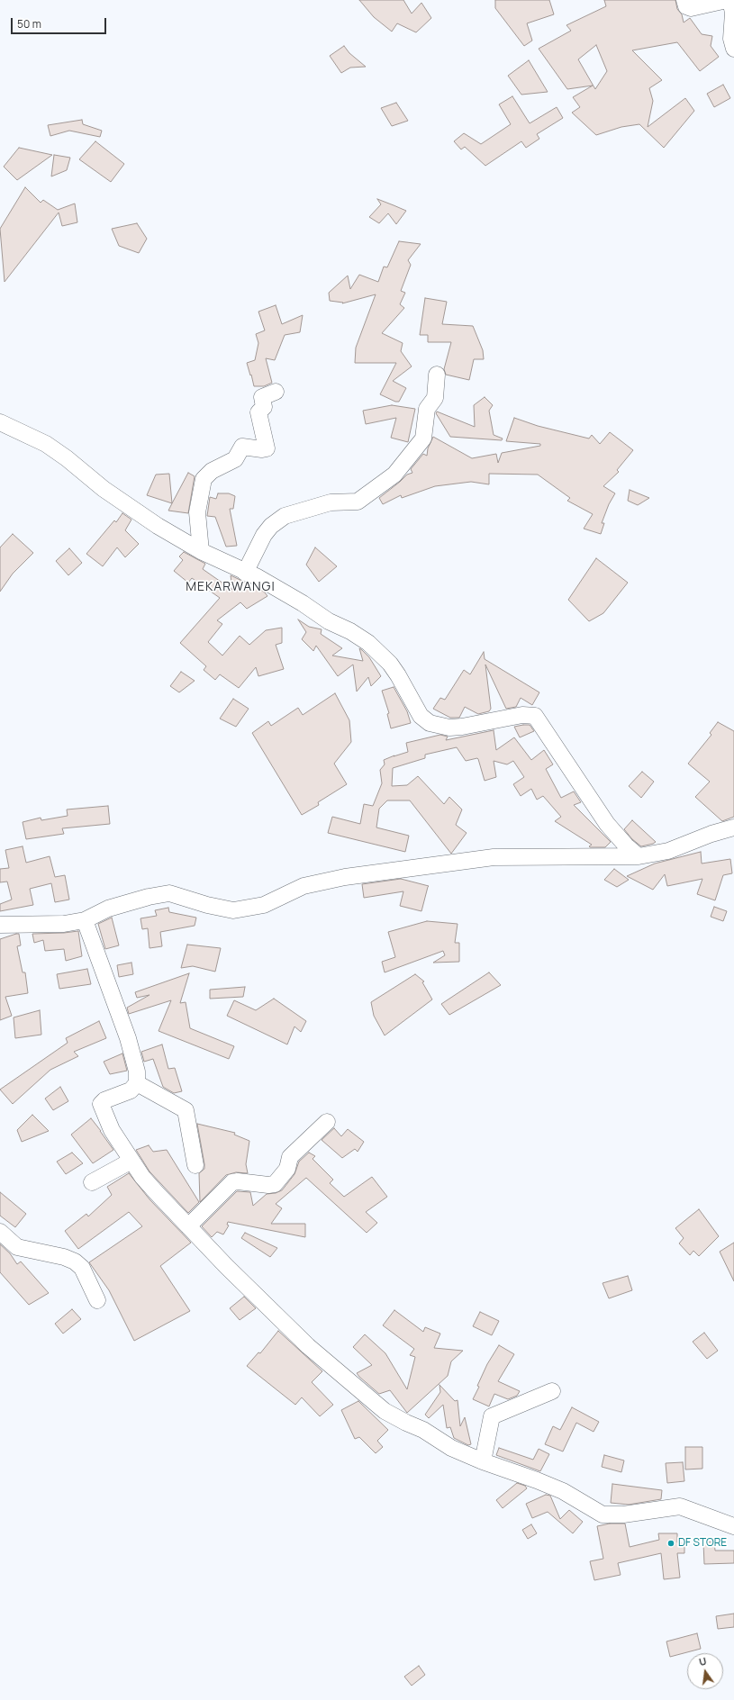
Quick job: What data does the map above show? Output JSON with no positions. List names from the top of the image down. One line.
{"districts":["MEKARWANGI"],"places":["DF STORE"],"scale_bar":"50 m","north":"top"}
